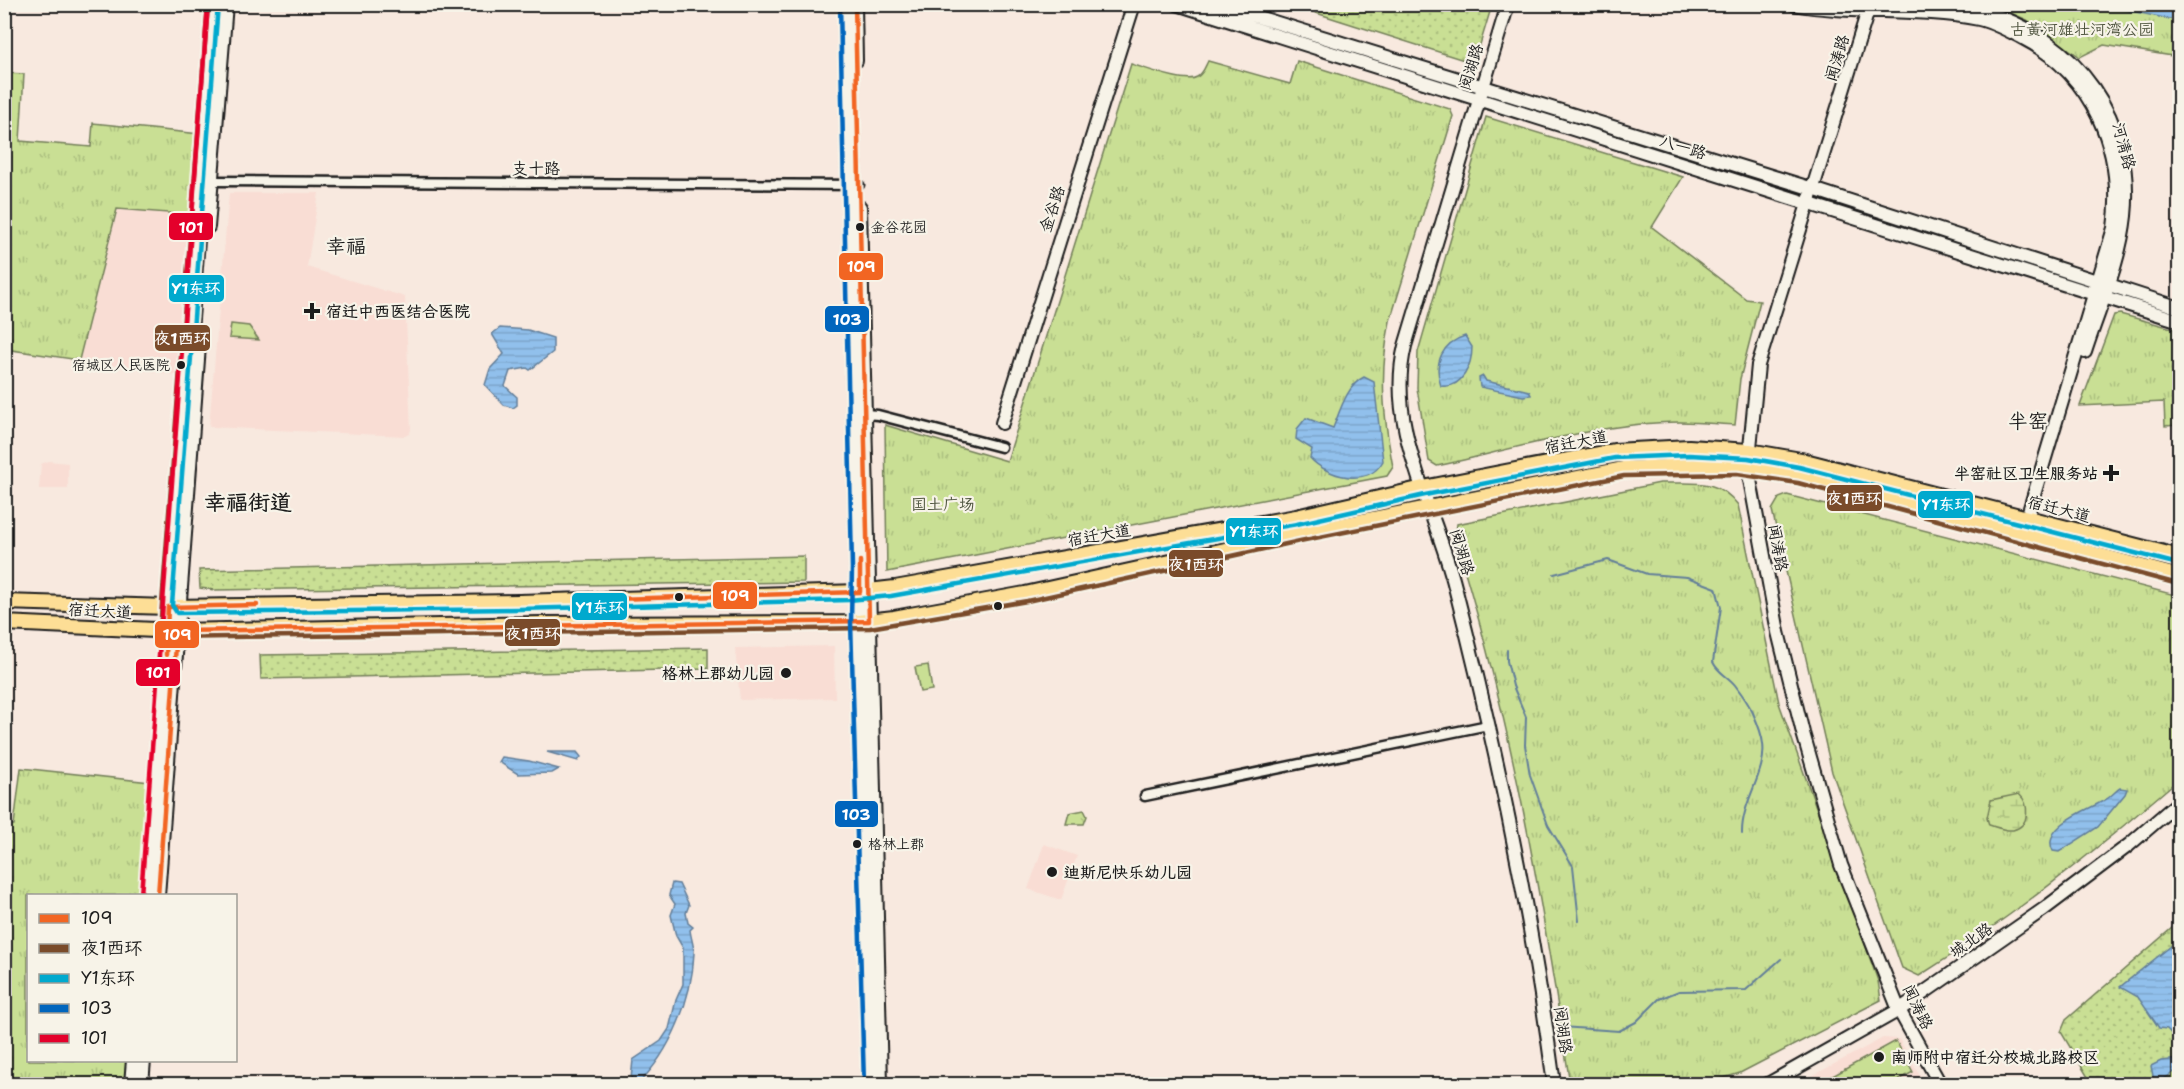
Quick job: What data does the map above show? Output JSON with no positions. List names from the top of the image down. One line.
{"streets":{"main road":["闻涛路","阅湖路","河清路","八一路","金谷路","宿迁大道","城北路"],"street":["支十路"]},"crossings":[["闻涛路","河清路"],["闻涛路","八一路"],["闻涛路","宿迁大道"],["闻涛路","城北路"],["阅湖路","八一路"],["阅湖路","宿迁大道"],["河清路","八一路"],["河清路","宿迁大道"]],"districts":["幸福","半窑","幸福街道"],"parks":["古黄河雄壮河湾公园","国土广场"],"places":{"other":["金谷花园","宿城区人民医院","格林上郡幼儿园","格林上郡","迪斯尼快乐幼儿园","南师附中宿迁分校城北路校区"],"health":["宿迁中西医结合医院","半窑社区卫生服务站"]},"lines":["transit line 109","transit line 夜1西环","transit line Y1东环","transit line 103","transit line 101"],"legend":["109","夜1西环","Y1东环","103","101"]}
